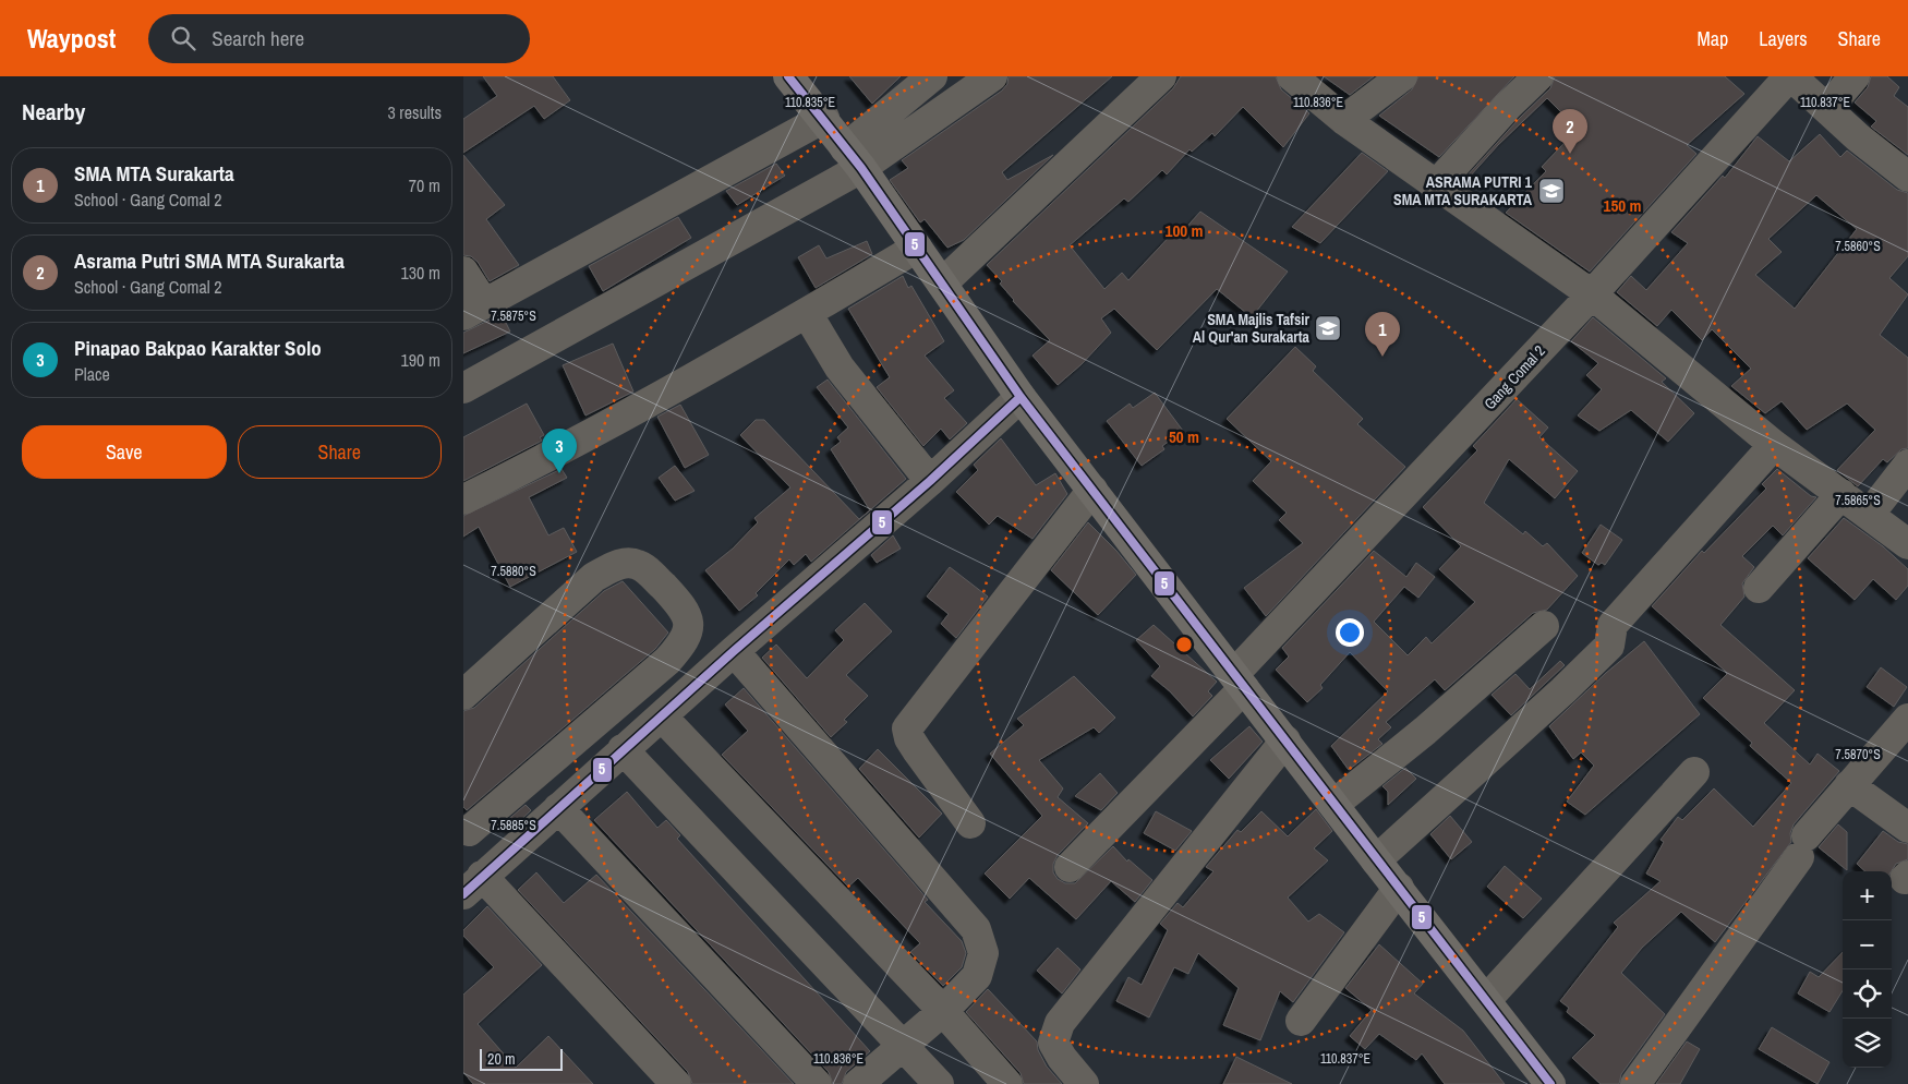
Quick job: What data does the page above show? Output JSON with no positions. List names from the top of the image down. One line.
{"streets":{"street":["Gang Comal 2"]},"places":{"school or university":["ASRAMA PUTRI 1 SMA MTA SURAKARTA","SMA Majlis Tafsir Al Qur'an Surakarta"]},"lines":["transit line 5"],"scale_bar":"20 m","page":{"header":"Waypost","search":"Search here","nav":["Map","Layers","Share"],"heading":["Nearby","3 results"],"pins":["2","1","3"],"list":[{"mark":"1","name":"SMA MTA Surakarta","note":"School · Gang Comal 2","value":"70 m"},{"mark":"2","name":"Asrama Putri SMA MTA Surakarta","note":"School · Gang Comal 2","value":"130 m"},{"mark":"3","name":"Pinapao Bakpao Karakter Solo","note":"Place","value":"190 m"}],"buttons":["Save","Share"],"map_buttons":["+","−"],"scale":"20 m"},"coordinates":["110.835°E","110.836°E","110.837°E","7.5860°S","7.5875°S","7.5865°S","7.5880°S","7.5870°S","7.5885°S"],"rings":["150 m","100 m","50 m"]}
